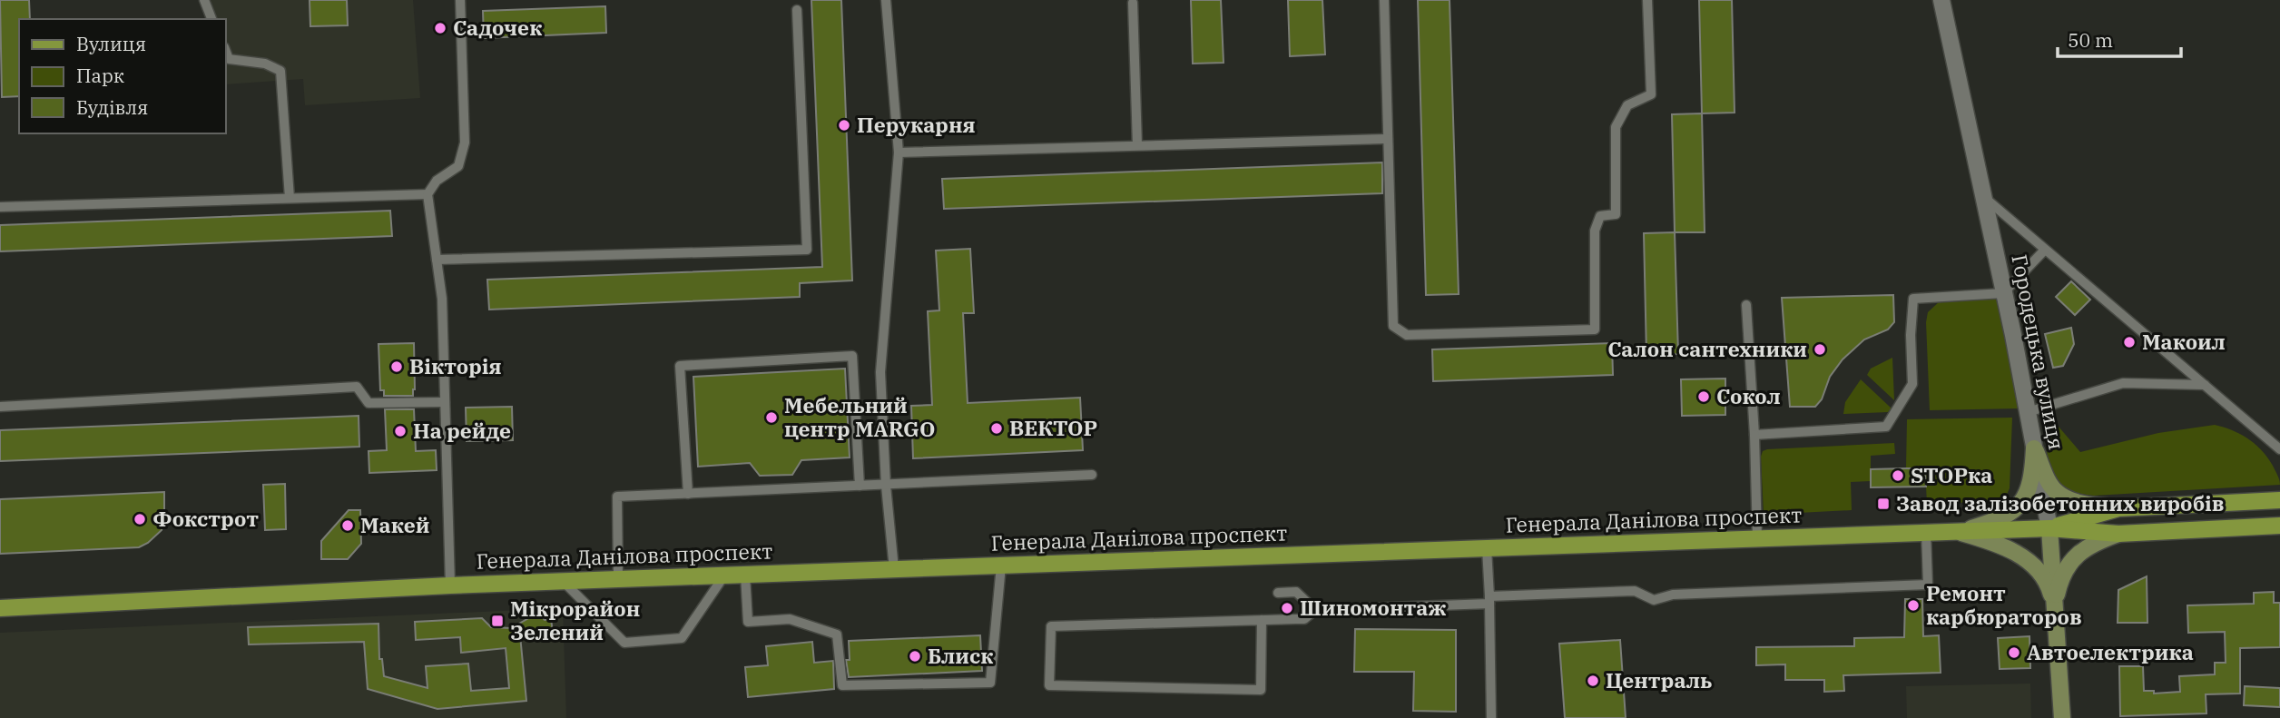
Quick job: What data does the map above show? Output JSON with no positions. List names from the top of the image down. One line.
{"streets":{"main road":["Городецька вулиця","Генерала Данілова проспект"]},"crossings":[["Городецька вулиця","Генерала Данілова проспект"]],"places":{"other":["Садочек","Перукарня","Макоил","Салон сантехники","Вікторія","Сокол","Мебельний центр MARGO","ВЕКТОР","На рейде","STOPка","Фокстрот","Макей","Ремонт карбюраторов","Шиномонтаж","Автоелектрика","Блиск","Централь"],"transit":["Завод залізобетонних виробів","Мікрорайон Зелений"]},"legend":["Вулиця","Парк","Будівля"],"scale_bar":"50 m"}
